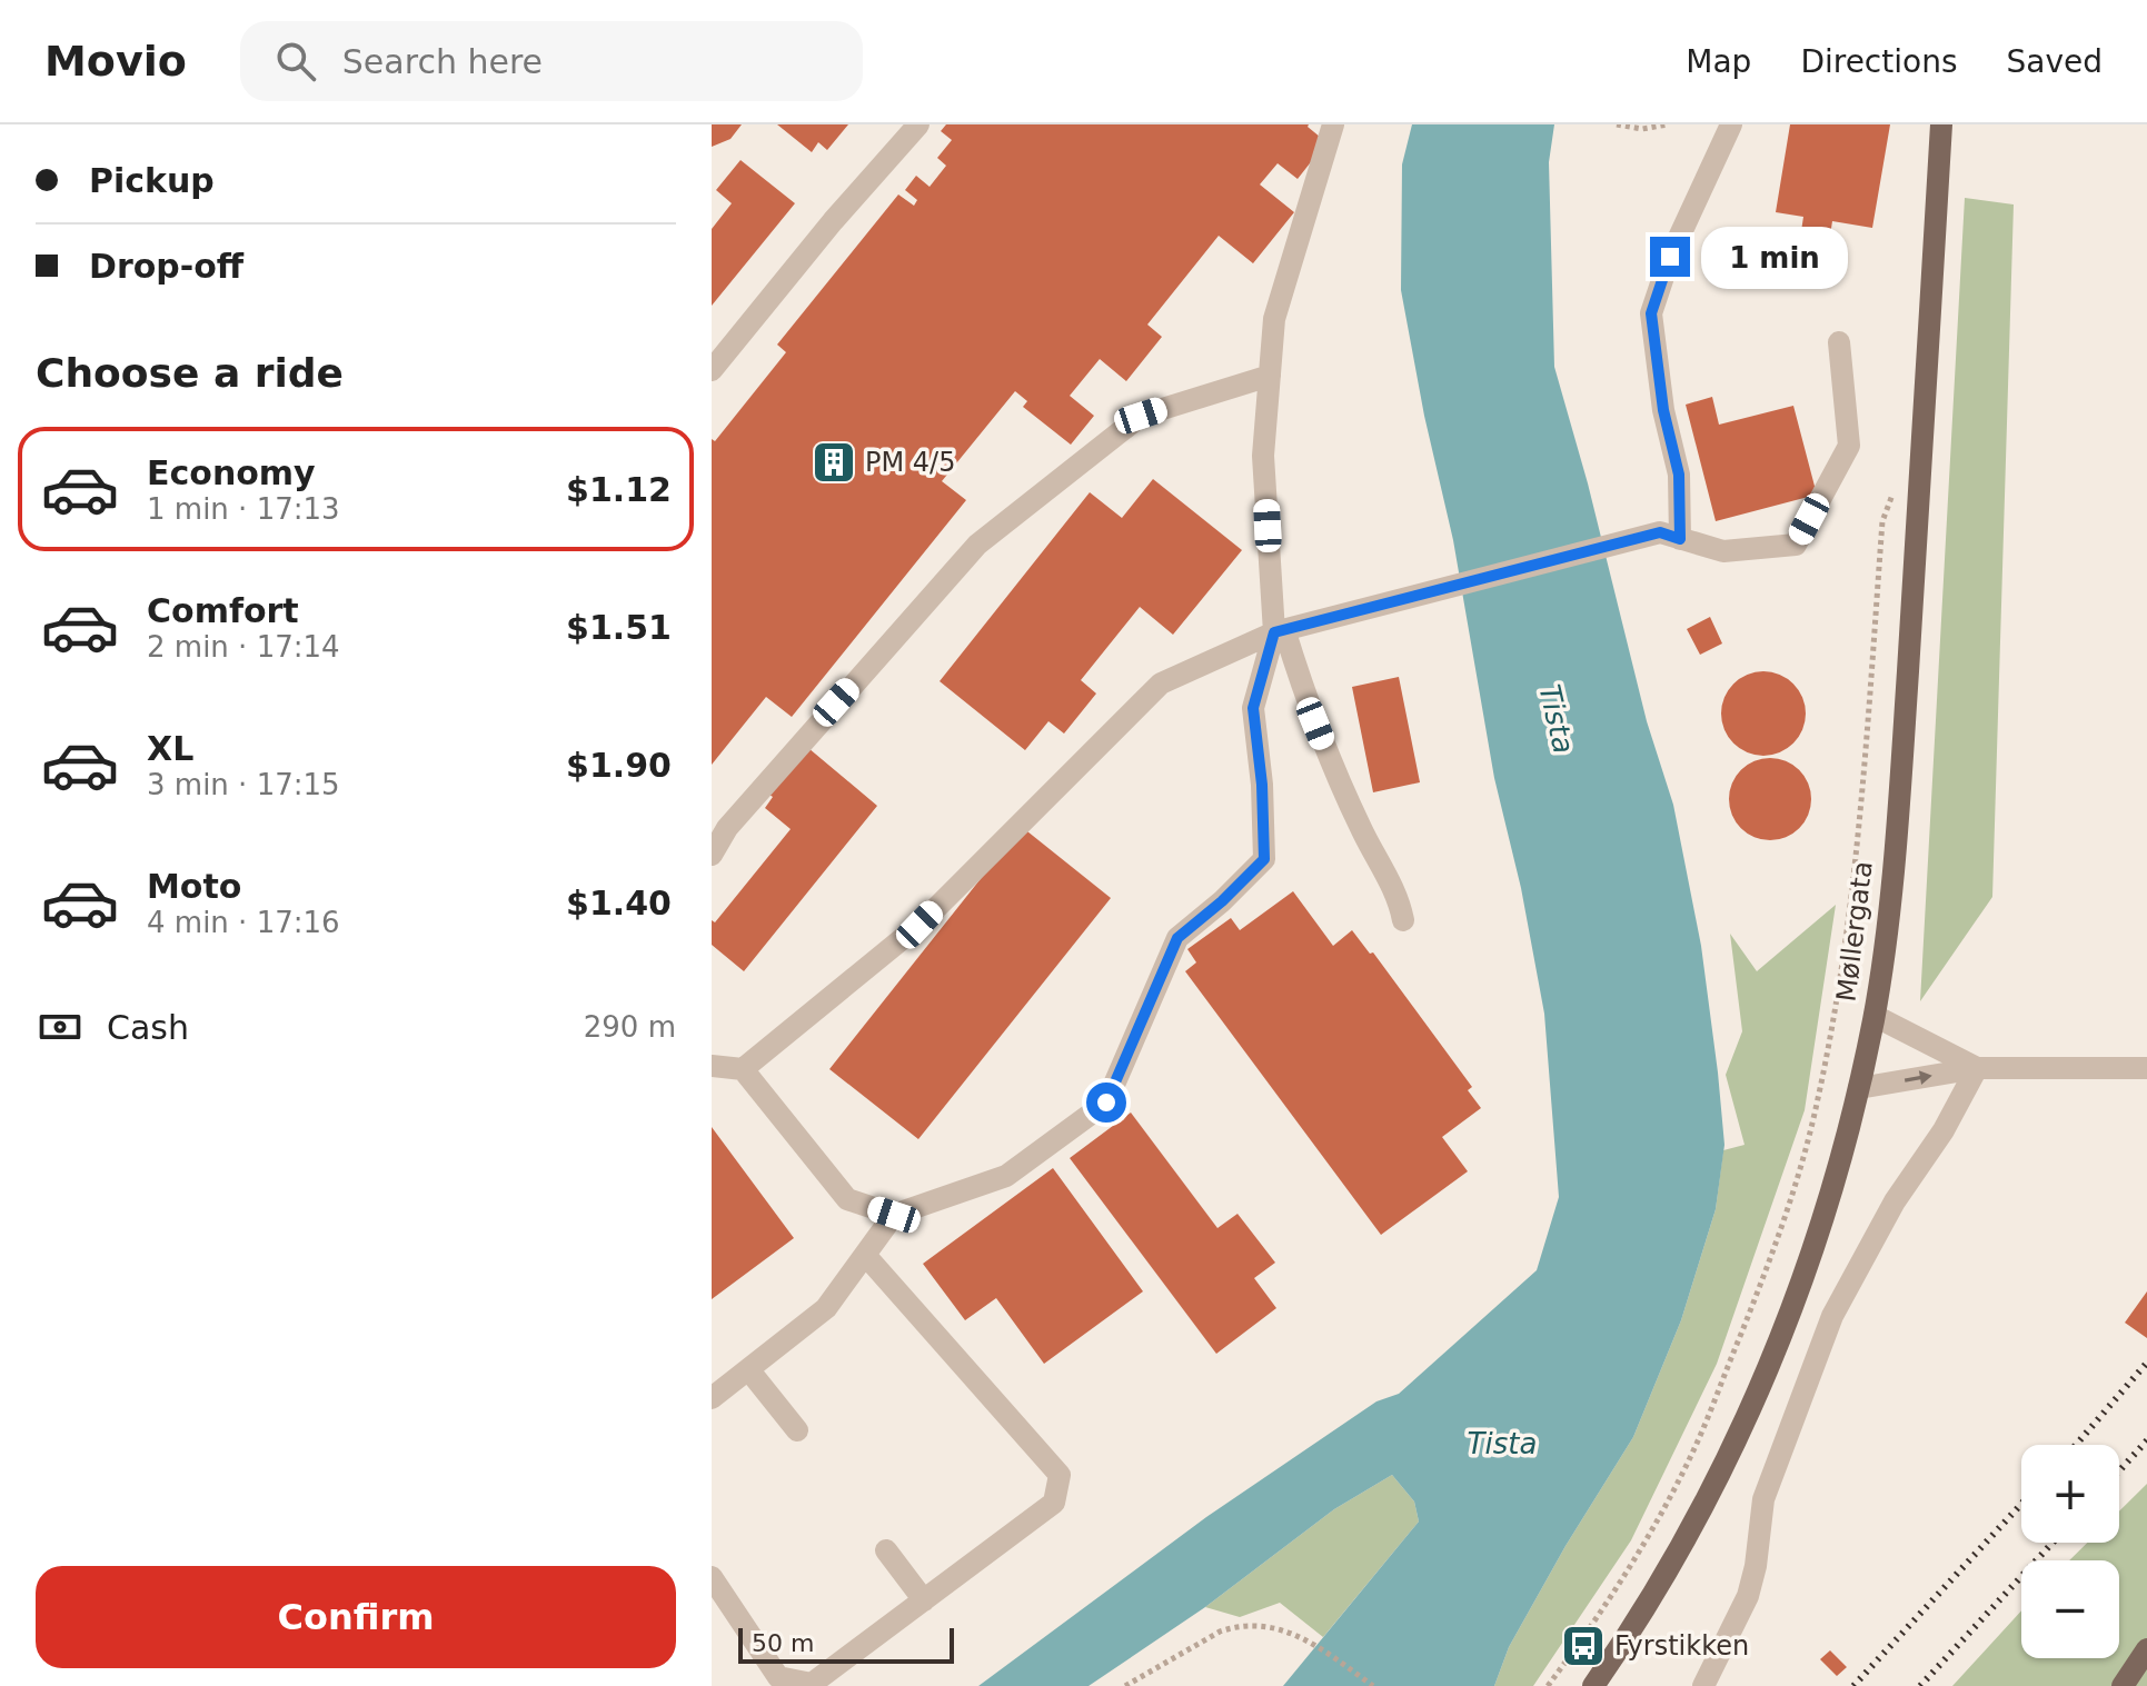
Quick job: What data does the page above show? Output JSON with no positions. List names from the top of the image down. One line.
{"streets":{"main road":["Møllergata"]},"water":["Tista"],"places":{"building":["PM 4/5"],"bus stop":["Fyrstikken"]},"scale_bar":"50 m","page":{"header":"Movio","search":"Search here","nav":["Map","Directions","Saved"],"banner":["Pickup","Drop-off"],"bubble":"1 min","heading":"Choose a ride","list":[{"name":"Economy","note":"1 min · 17:13","value":"$1.12"},{"name":"Comfort","note":"2 min · 17:14","value":"$1.51"},{"name":"XL","note":"3 min · 17:15","value":"$1.90"},{"name":"Moto","note":"4 min · 17:16","value":"$1.40"}],"pay":["Cash","290 m"],"map_buttons":["+","−"],"buttons":"Confirm","scale":"50 m"}}
